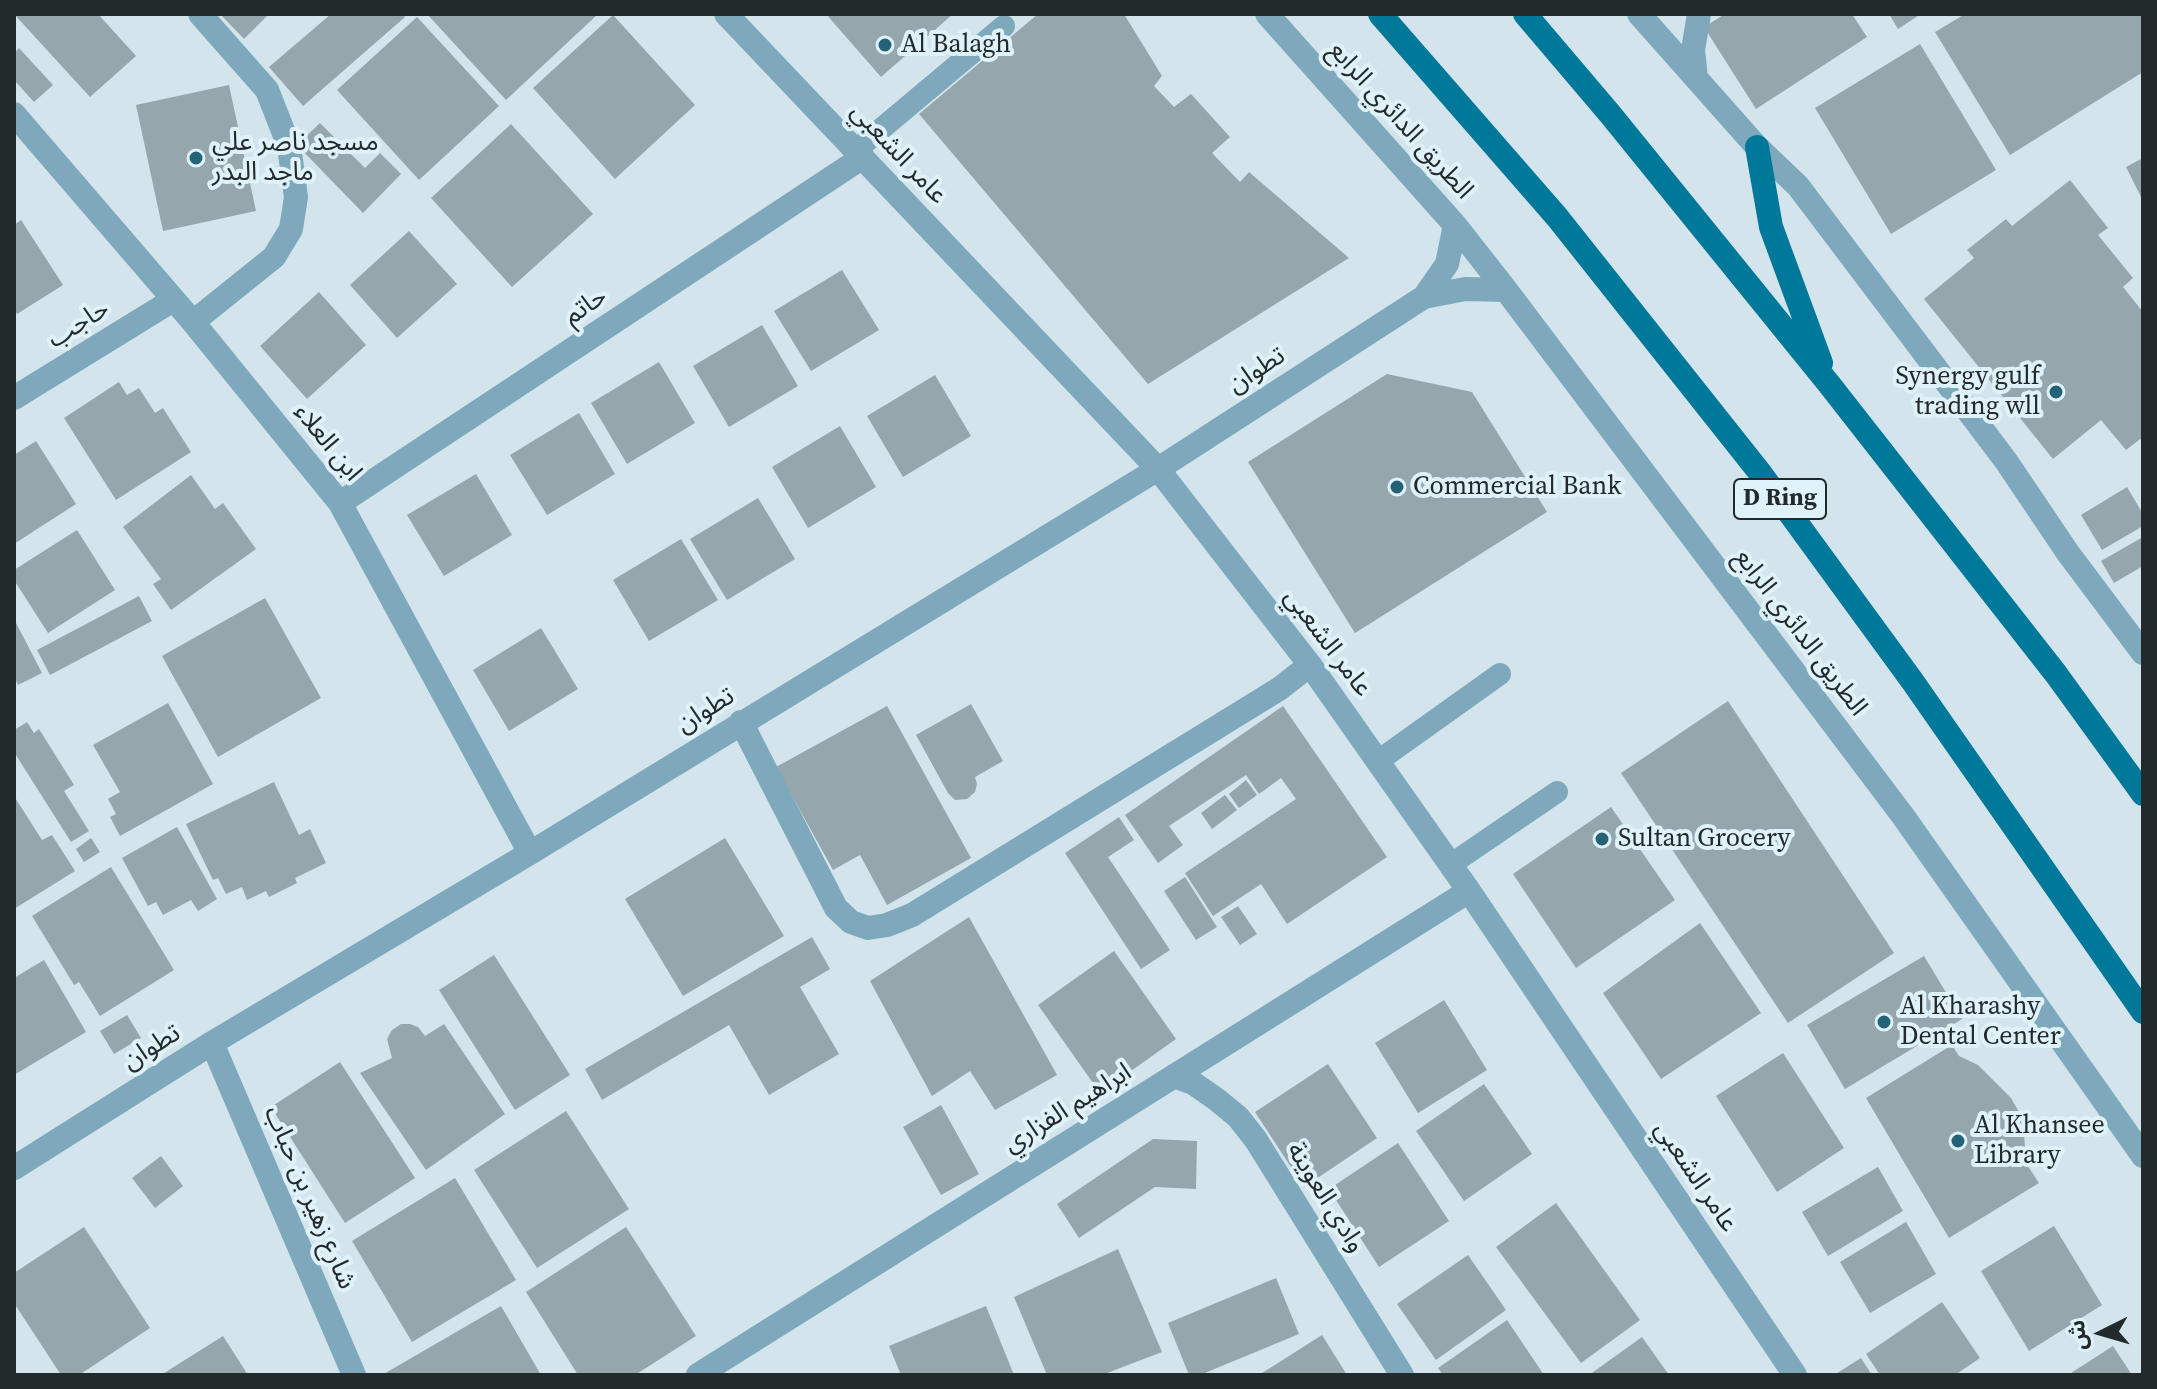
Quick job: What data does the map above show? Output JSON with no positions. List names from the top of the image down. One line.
{"streets":{"main road":["الطريق الدائري الرابع","D Ring"],"street":["عامر الشعبي","حاتم","حاجب","تطوان","ابن العلاء","ابراهيم الفزاري","شارع زهير بن حباب","وادي العوينة"]},"crossings":[["الطريق الدائري الرابع","تطوان"],["عامر الشعبي","حاتم"],["عامر الشعبي","تطوان"],["عامر الشعبي","ابراهيم الفزاري"],["حاتم","ابن العلاء"],["حاجب","ابن العلاء"],["تطوان","ابن العلاء"],["تطوان","شارع زهير بن حباب"],["ابراهيم الفزاري","وادي العوينة"]],"places":["Al Balagh","مسجد ناصر علي ماجد البدر","Synergy gulf trading wll","Commercial Bank","Sultan Grocery","Al Kharashy Dental Center","Al Khansee Library"],"north":"left"}
